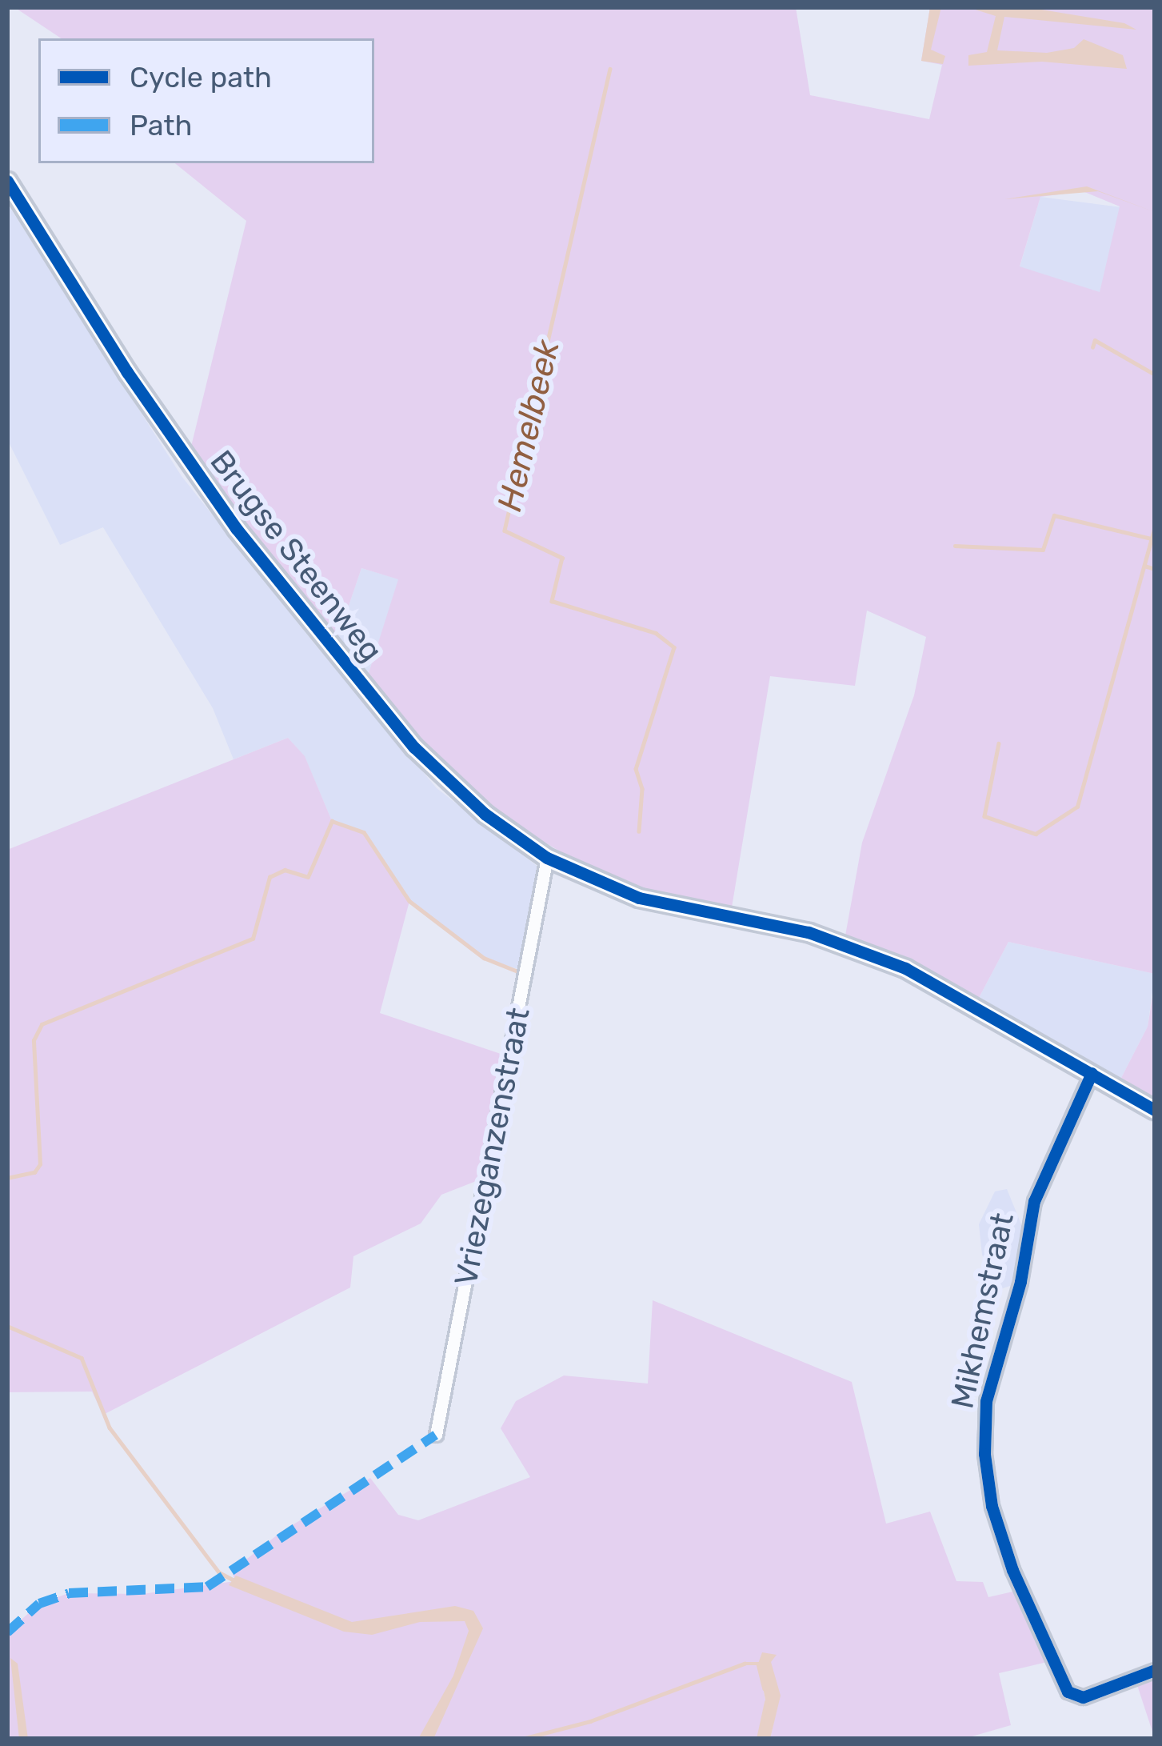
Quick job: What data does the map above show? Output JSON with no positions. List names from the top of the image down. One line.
{"streets":{"main road":["Brugse Steenweg"],"street":["Vriezeganzenstraat","Mikhemstraat"]},"crossings":[["Brugse Steenweg","Vriezeganzenstraat"],["Brugse Steenweg","Mikhemstraat"]],"water":["Hemelbeek"],"legend":["Cycle path","Path"]}
